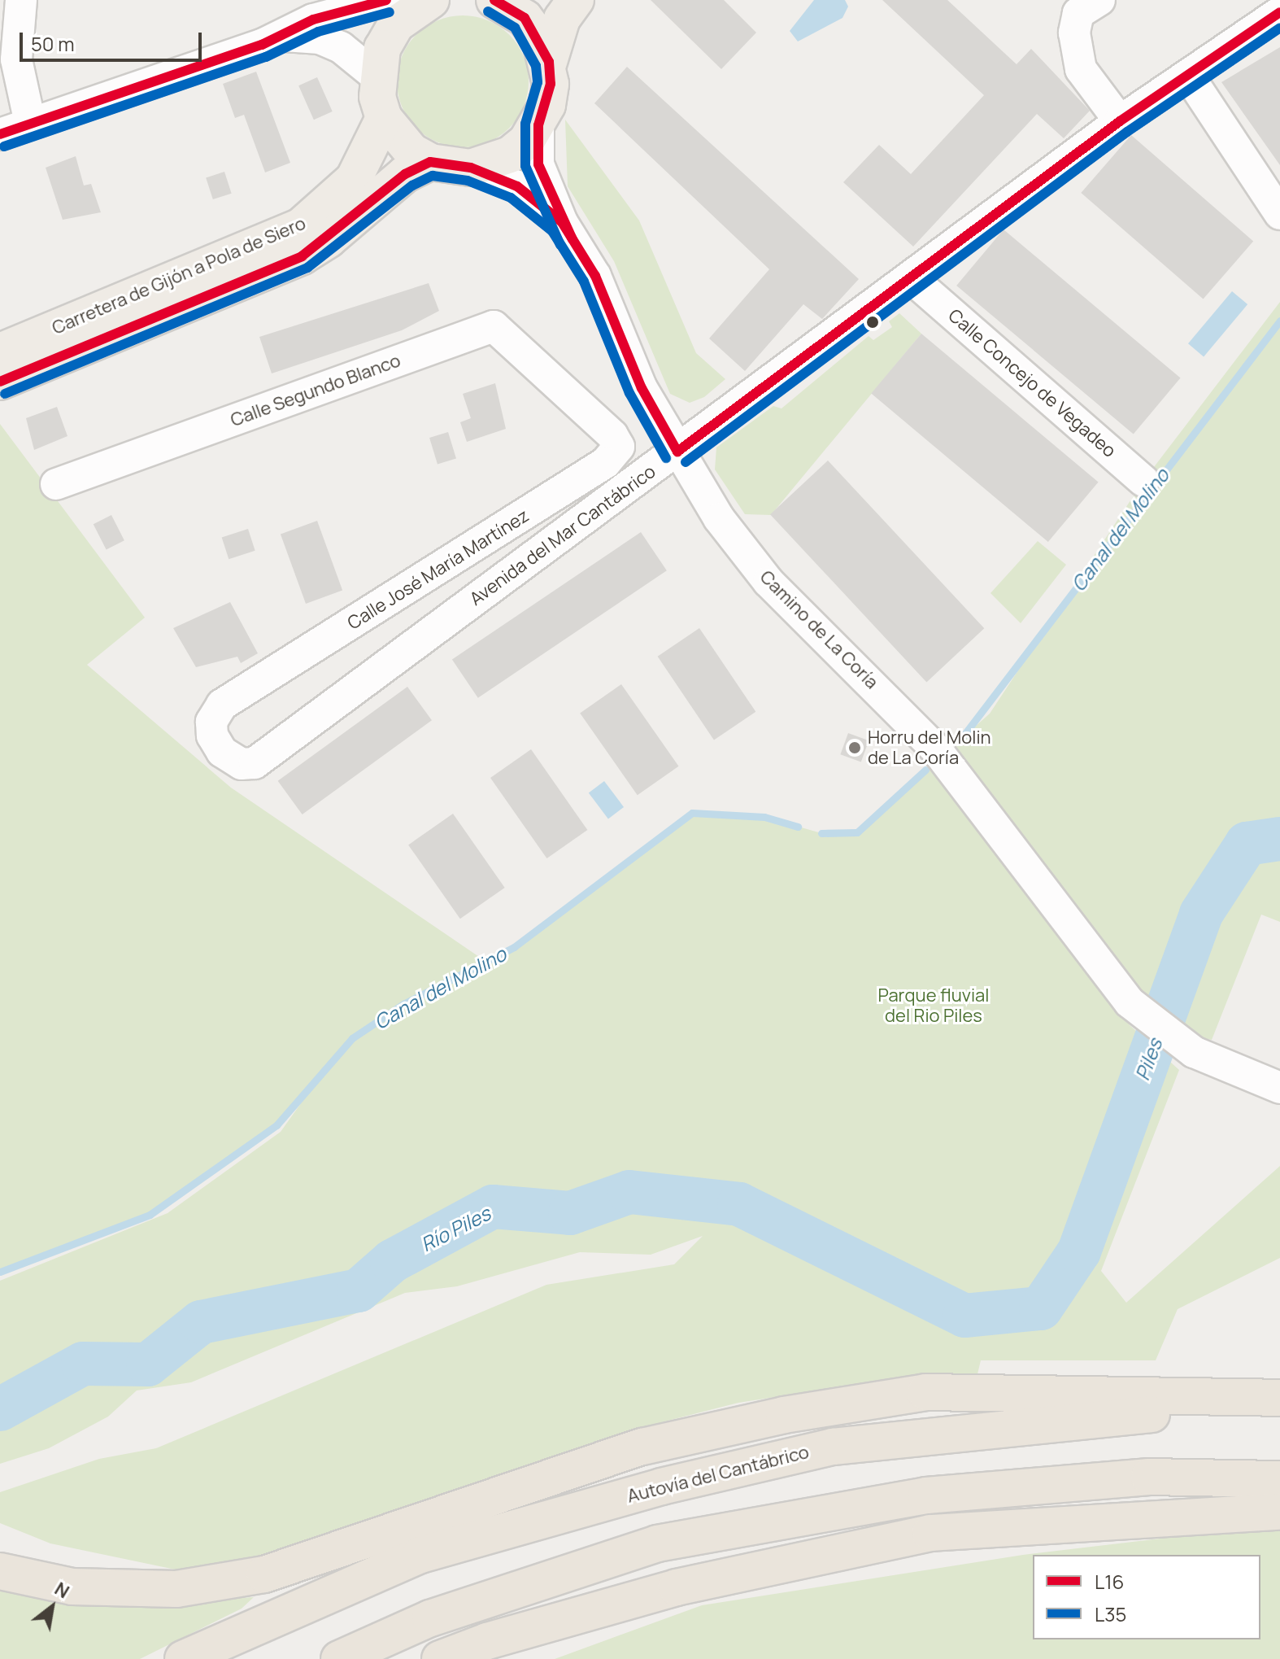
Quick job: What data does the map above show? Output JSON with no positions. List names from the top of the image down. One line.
{"streets":{"highway":["Autovía del Cantábrico"],"main road":["Carretera de Gijón a Pola de Siero"],"street":["Calle Concejo de Vegadeo","Calle Segundo Blanco","Avenida del Mar Cantábrico","Calle José María Martínez","Camino de La Coría"]},"crossings":[["Calle Segundo Blanco","Calle José María Martínez"],["Avenida del Mar Cantábrico","Calle José María Martínez"],["Avenida del Mar Cantábrico","Camino de La Coría"]],"water":["Canal del Molino","Piles","Río Piles"],"parks":["Parque fluvial del Rio Piles"],"places":["Horru del Molin de La Coría"],"lines":["transit line L16","transit line L35"],"legend":["L16","L35"],"scale_bar":"50 m","north":"top right"}
